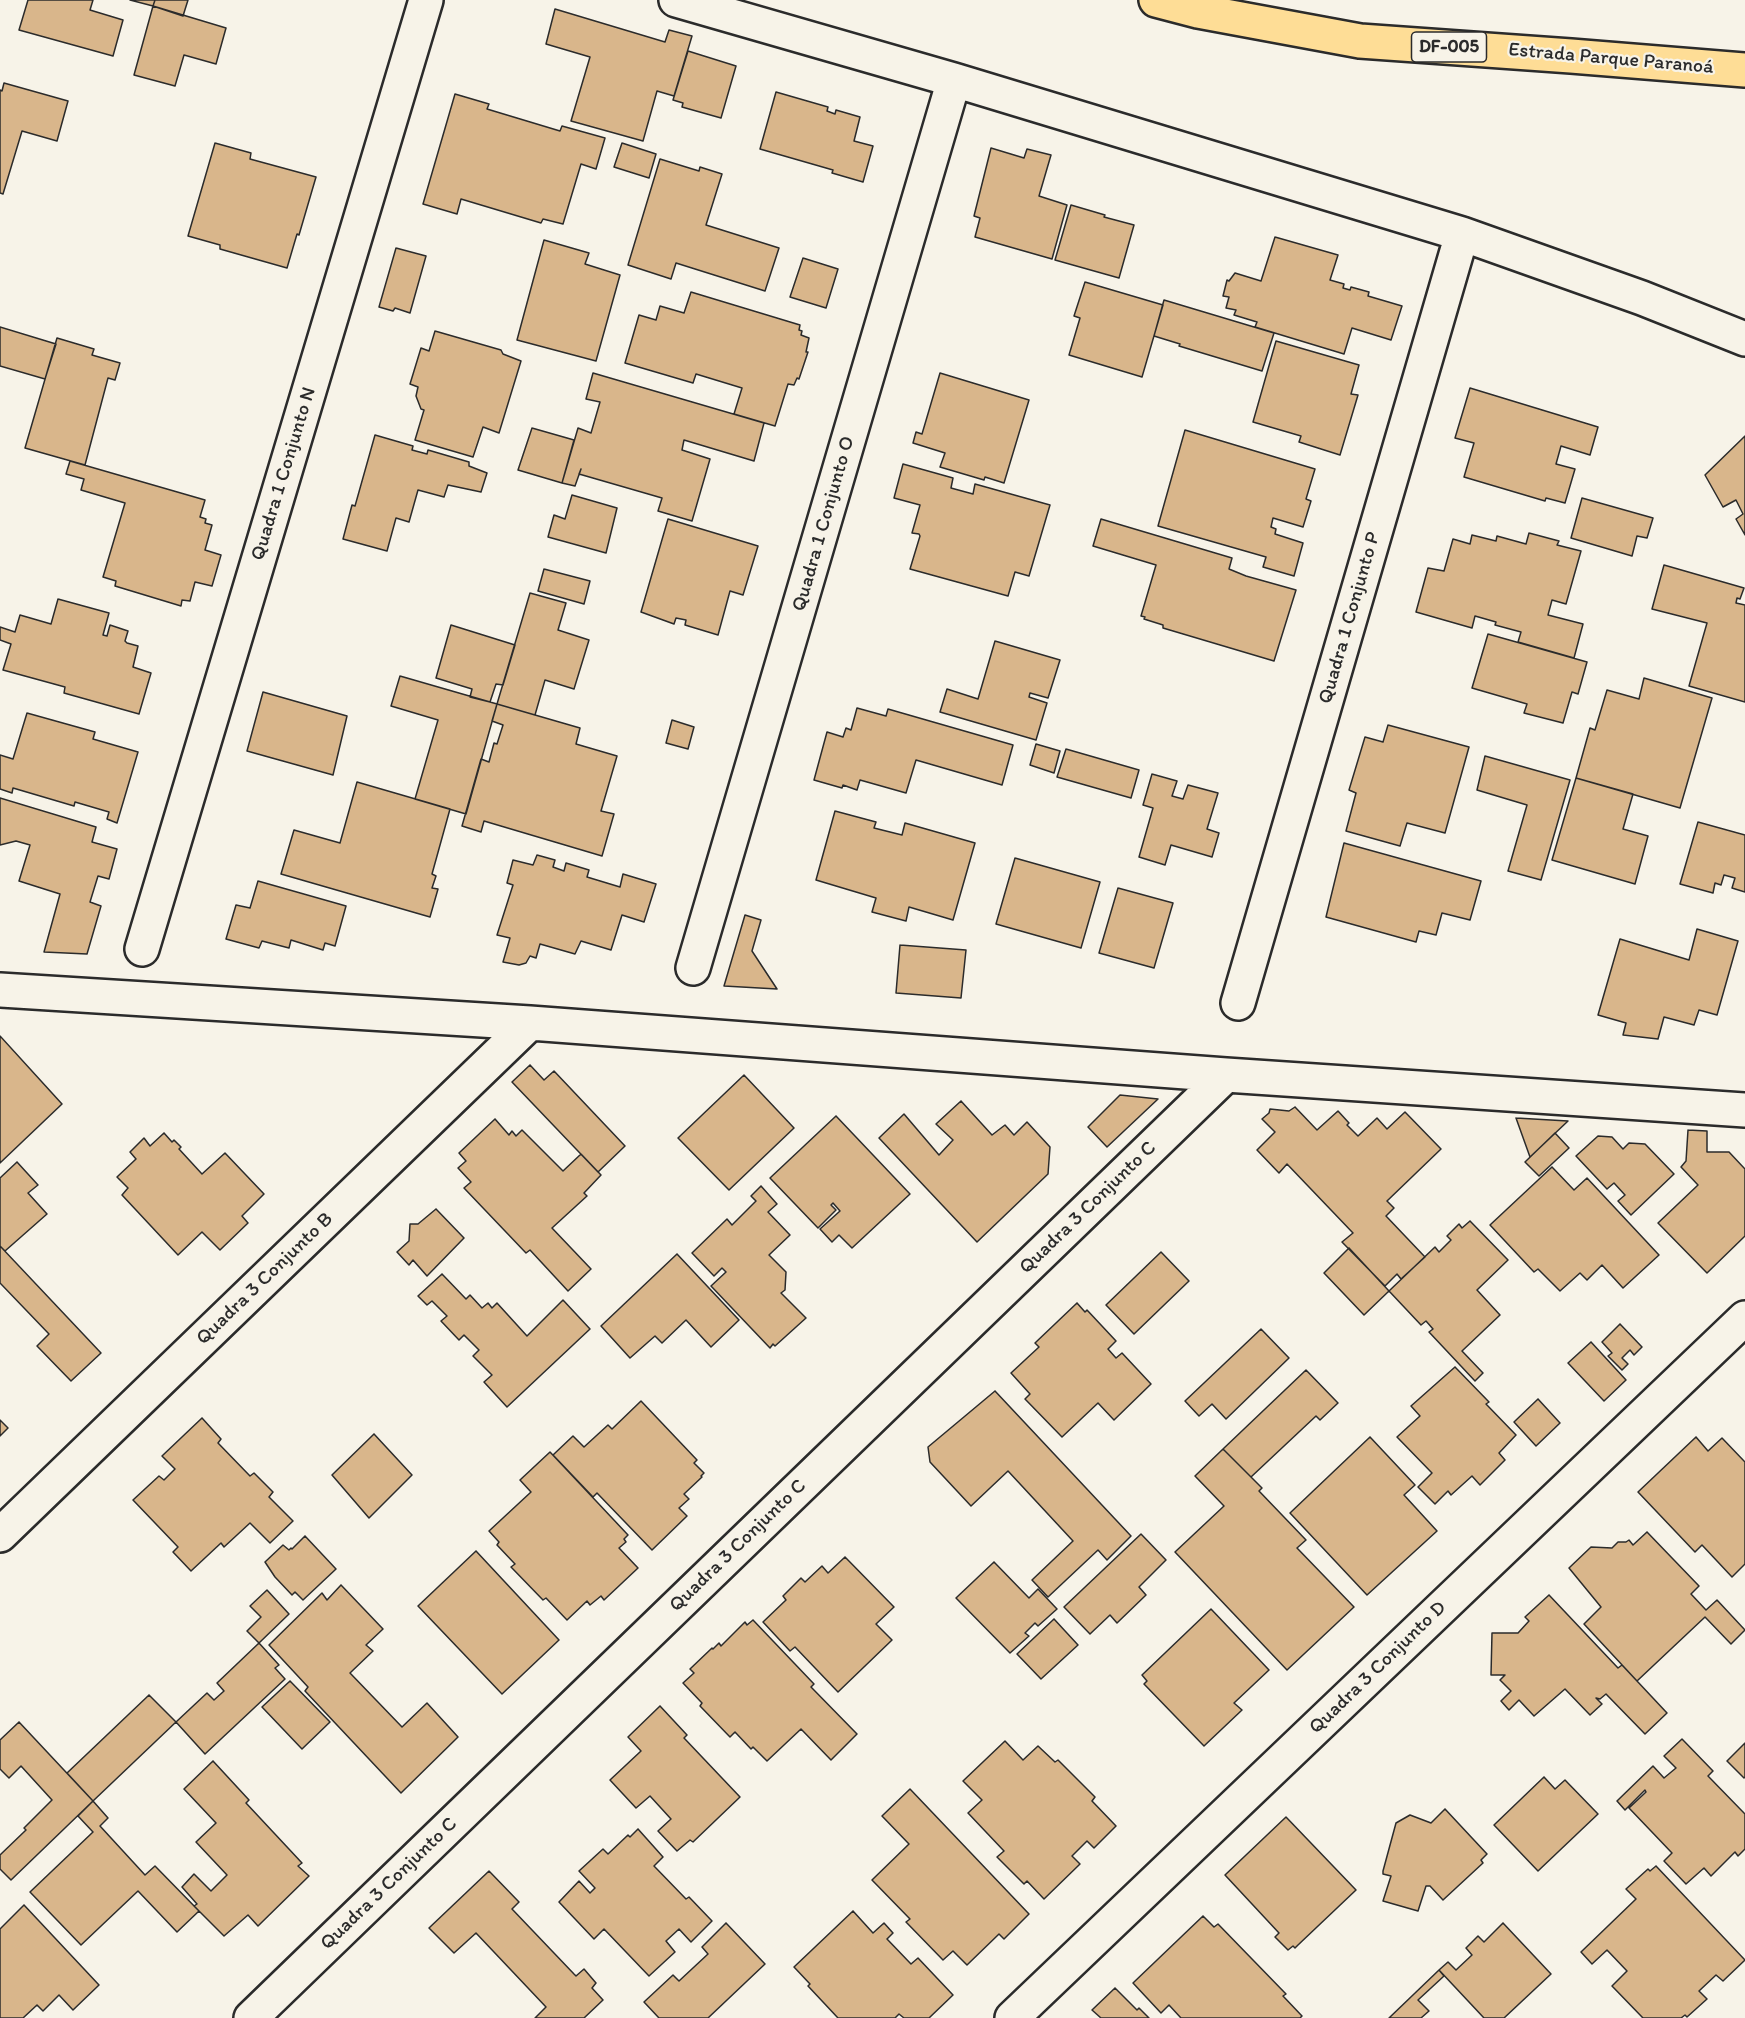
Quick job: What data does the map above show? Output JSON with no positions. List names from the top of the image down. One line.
{"streets":{"main road":["DF-005","Estrada Parque Paranoá"],"street":["Quadra 1 Conjunto N","Quadra 1 Conjunto O","Quadra 1 Conjunto P","Quadra 3 Conjunto C","Quadra 3 Conjunto B","Quadra 3 Conjunto D"]}}
